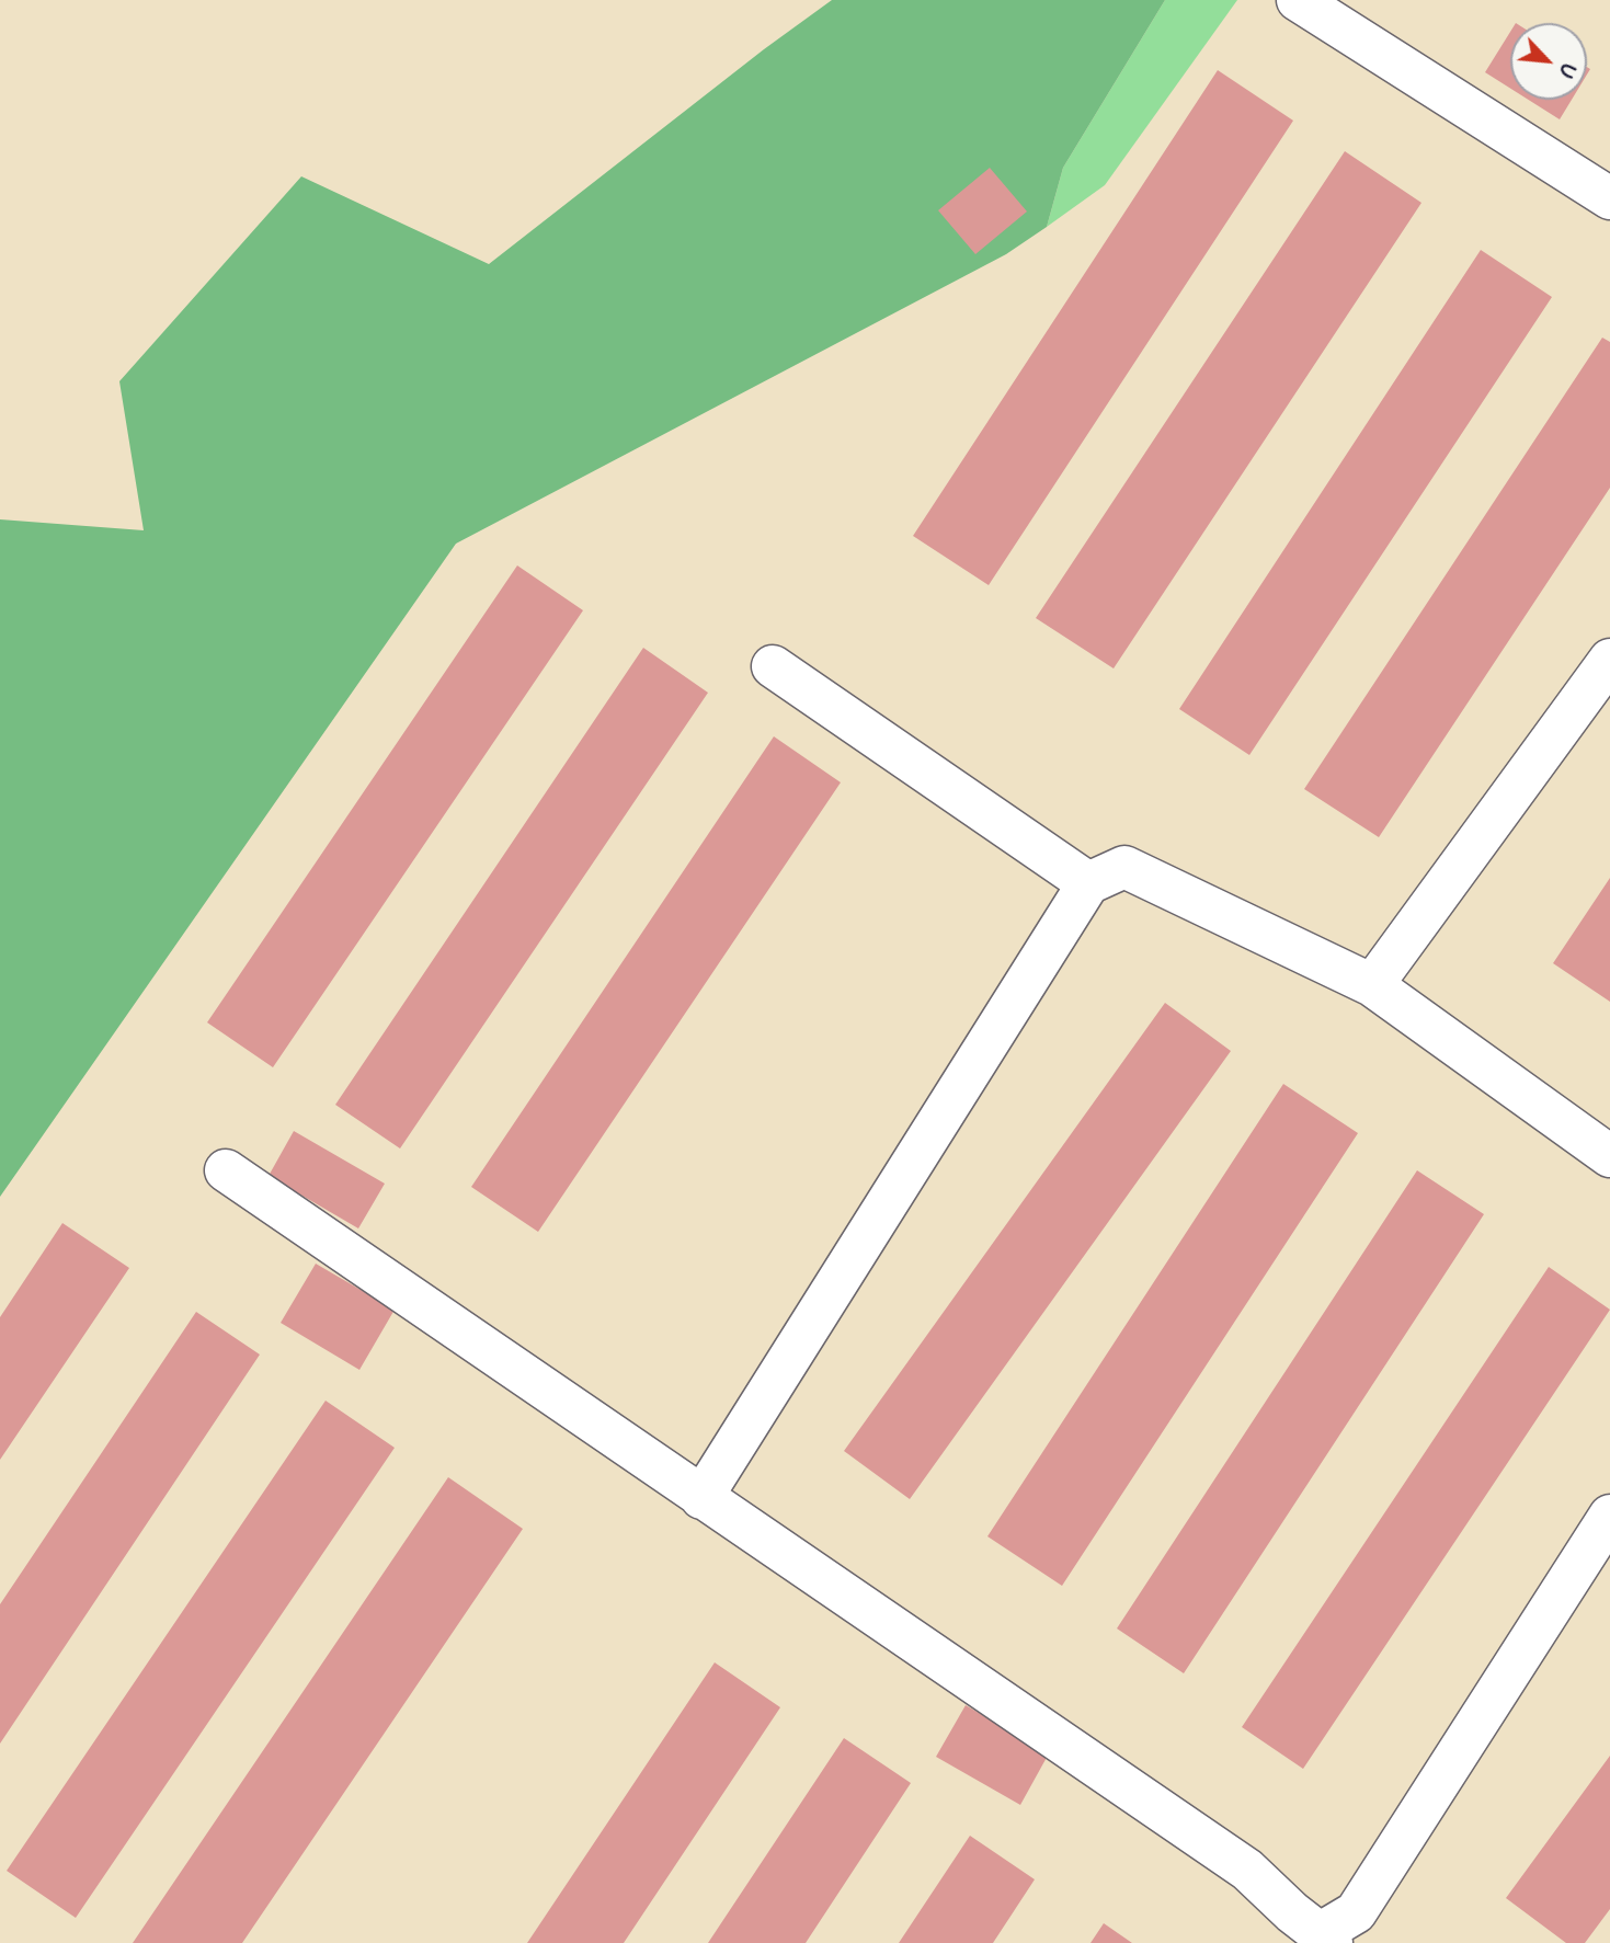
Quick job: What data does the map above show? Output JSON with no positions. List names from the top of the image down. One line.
{"north":"bottom right"}
